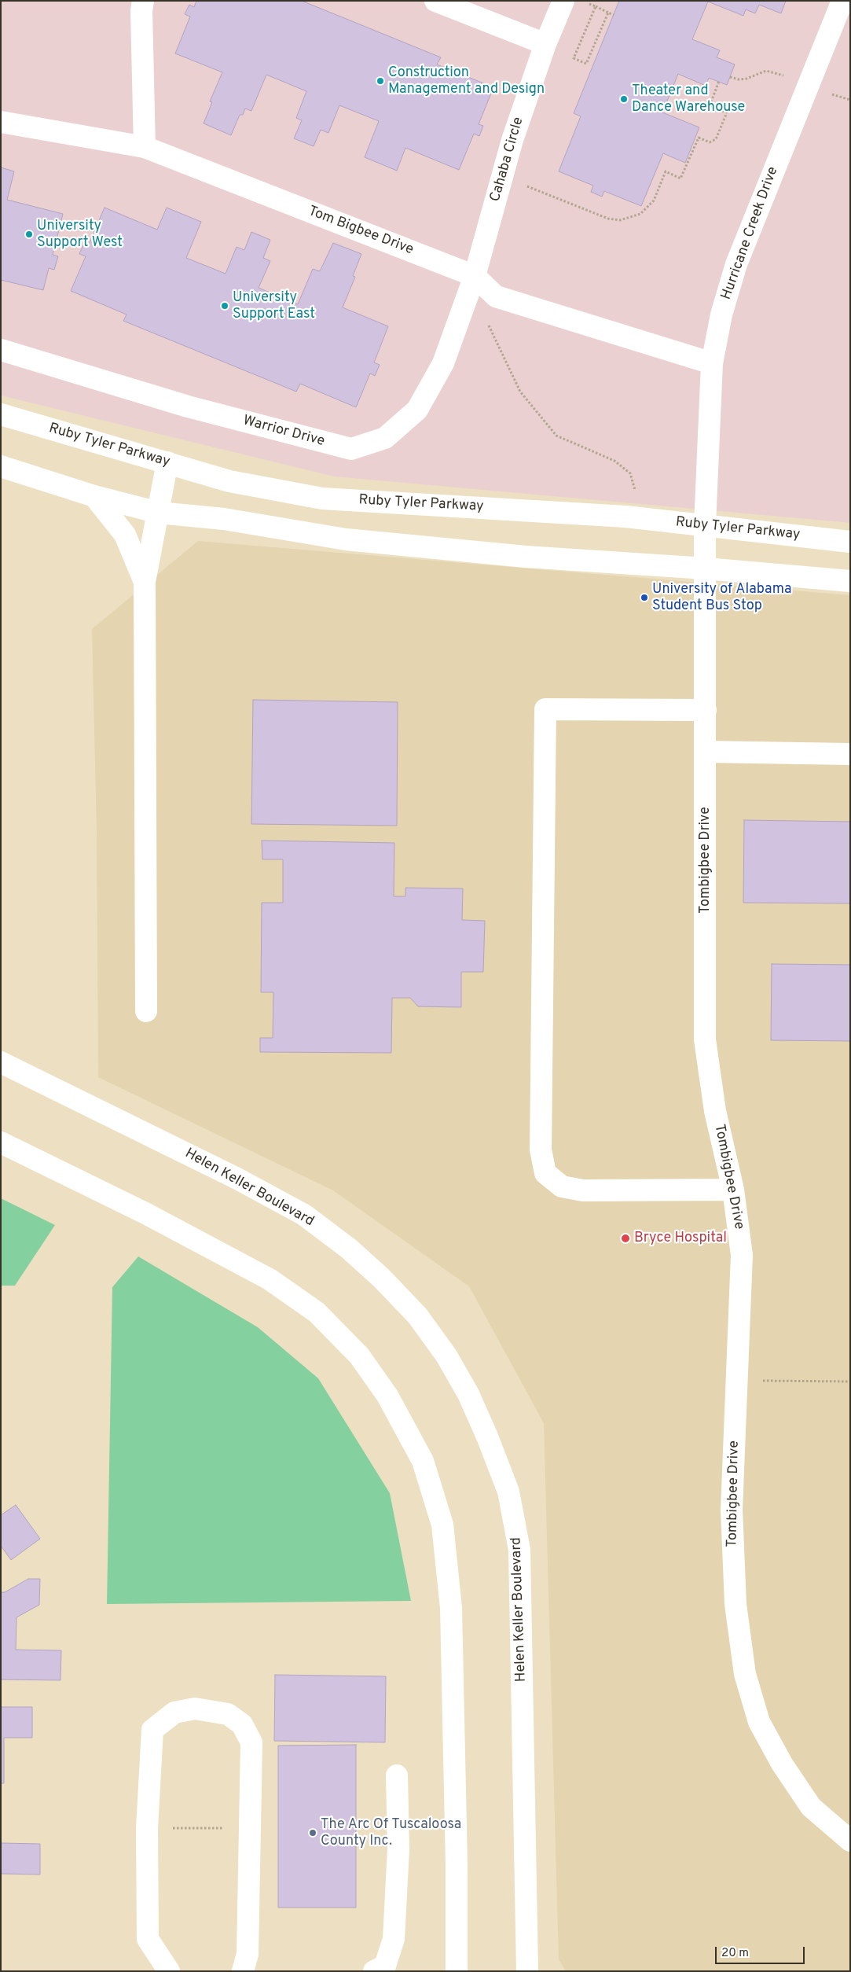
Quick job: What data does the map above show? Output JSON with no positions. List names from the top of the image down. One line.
{"streets":{"street":["Cahaba Circle","Tom Bigbee Drive","Hurricane Creek Drive","Warrior Drive","Ruby Tyler Parkway","Tombigbee Drive","Helen Keller Boulevard"]},"crossings":[["Cahaba Circle","Tom Bigbee Drive"],["Cahaba Circle","Warrior Drive"],["Tom Bigbee Drive","Hurricane Creek Drive"],["Tom Bigbee Drive","Warrior Drive"],["Hurricane Creek Drive","Ruby Tyler Parkway"],["Hurricane Creek Drive","Tombigbee Drive"],["Ruby Tyler Parkway","Tombigbee Drive"]],"places":["Construction Management and Design","Theater and Dance Warehouse","University Support West","University Support East","University of Alabama Student Bus Stop","Bryce Hospital","The Arc Of Tuscaloosa County Inc."],"scale_bar":"20 m"}
